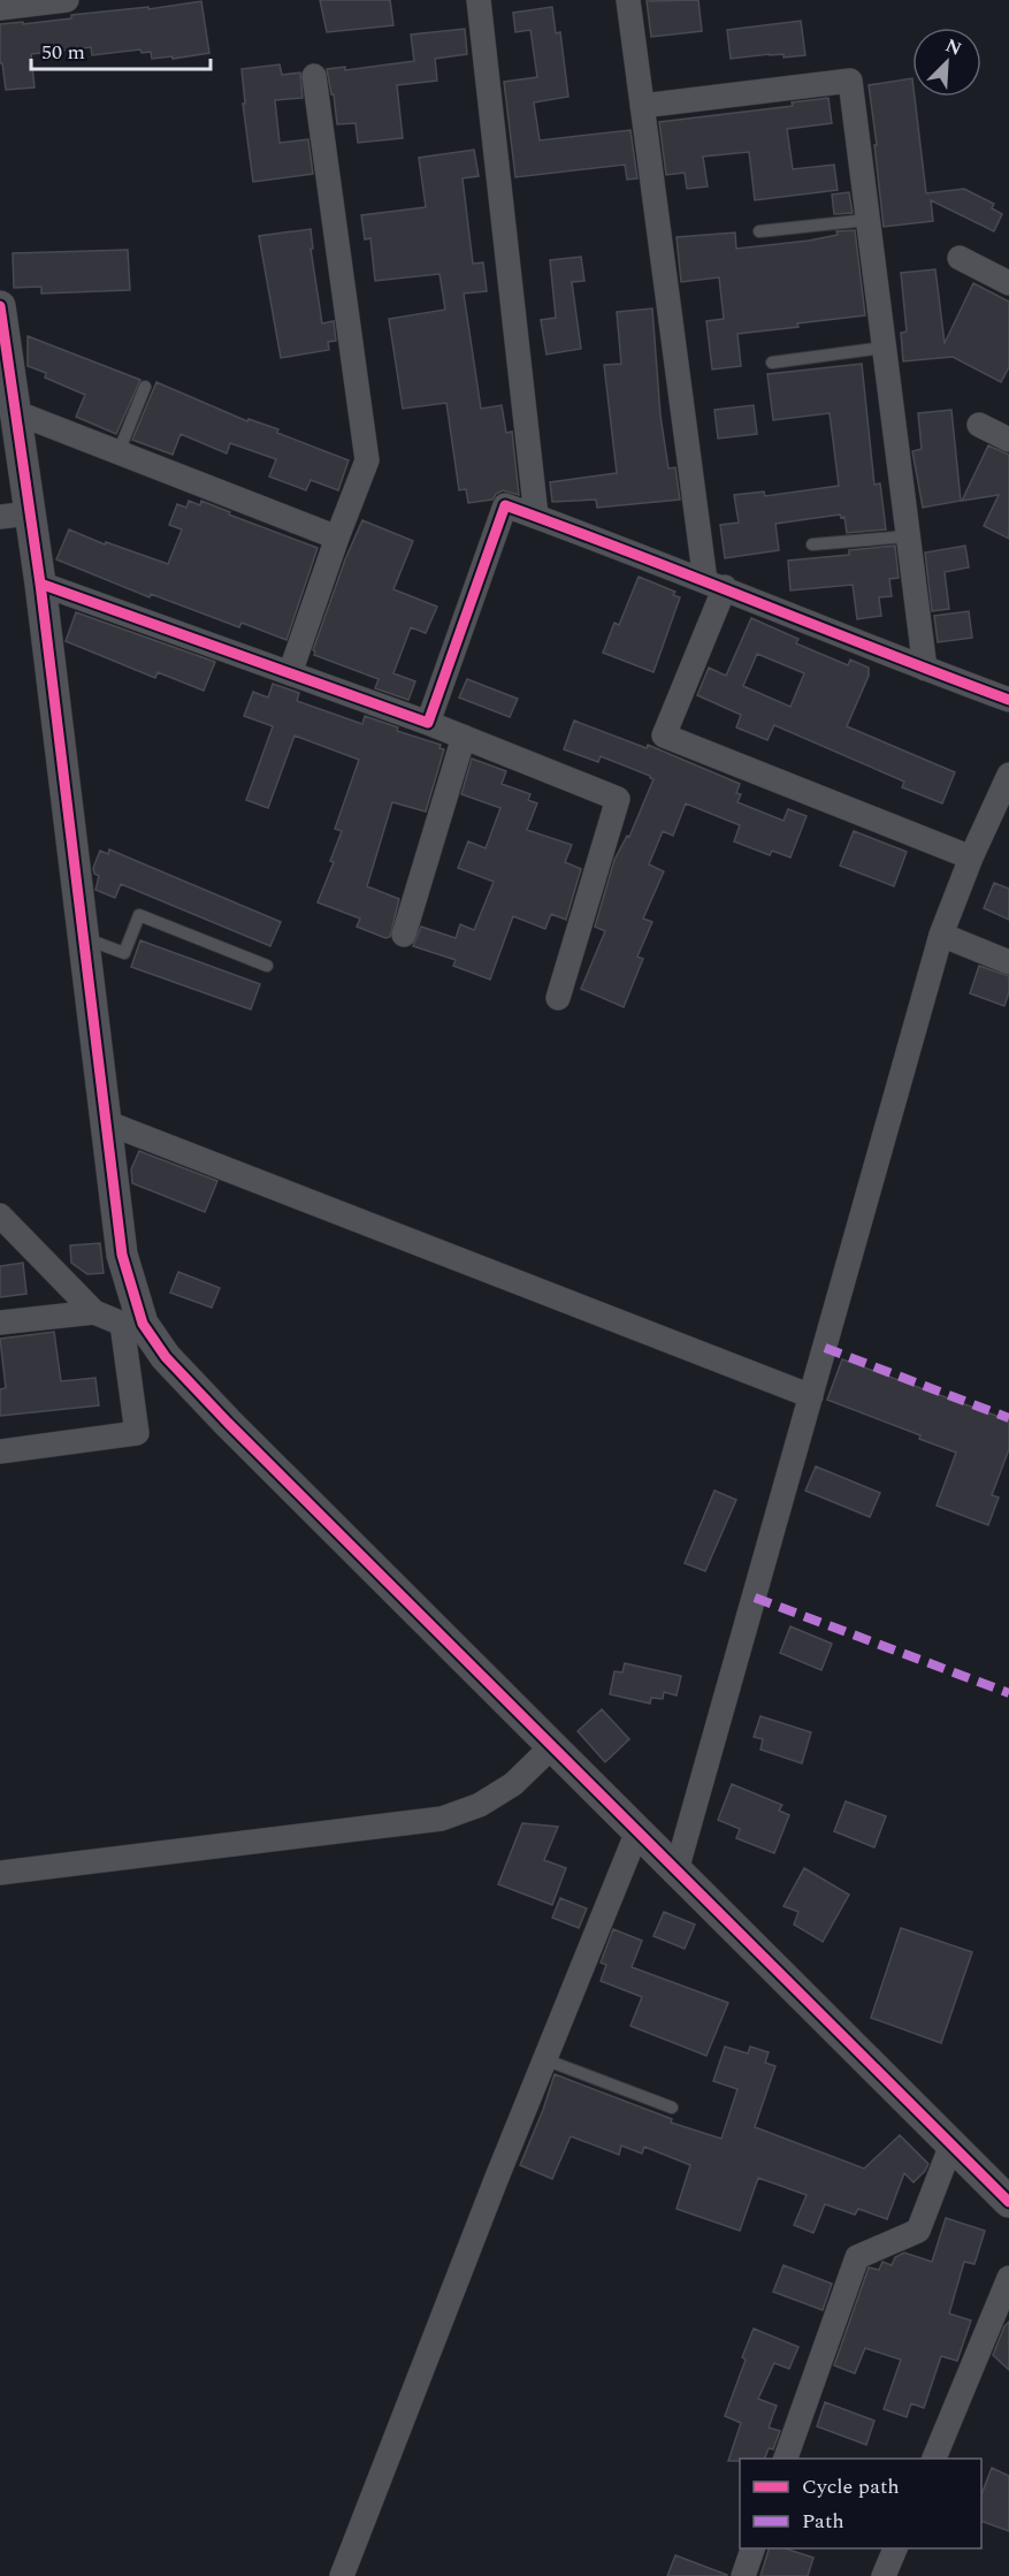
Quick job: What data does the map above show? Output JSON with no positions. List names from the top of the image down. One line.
{"legend":["Cycle path","Path"],"scale_bar":"50 m","north":"top right"}
